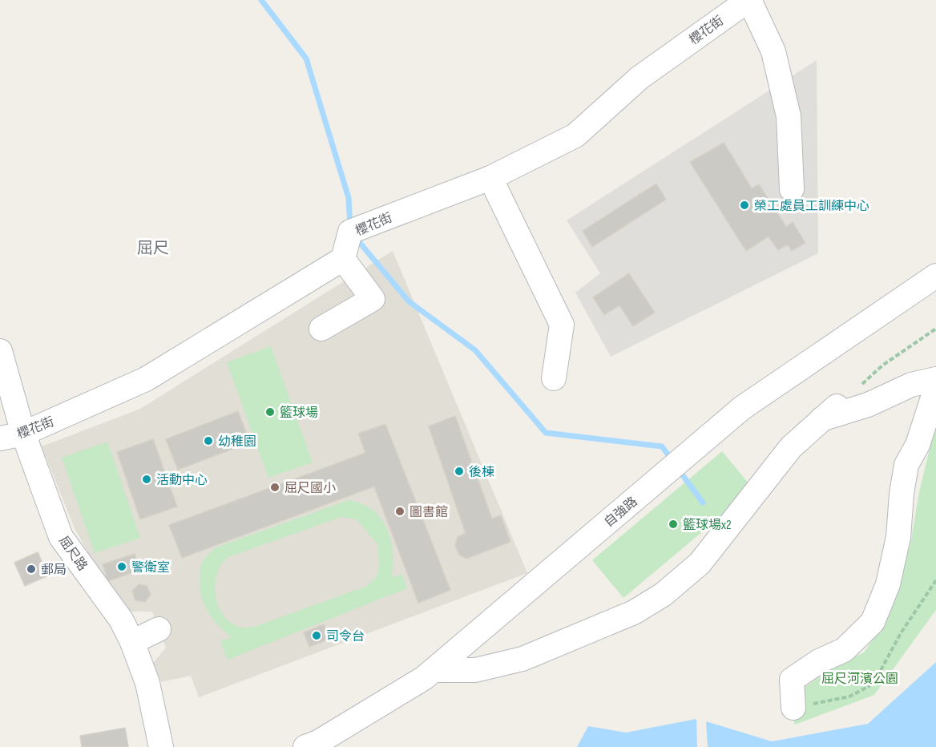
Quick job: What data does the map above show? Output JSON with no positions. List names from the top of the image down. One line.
{"streets":{"street":["櫻花街","自強路","屈尺路"]},"crossings":[["櫻花街","屈尺路"]],"districts":["屈尺"],"parks":["屈尺河濱公園"],"places":["榮工處員工訓練中心","籃球場","幼稚園","後棟","活動中心","屈尺國小","圖書館","籃球場x2","警衛室","郵局","司令台"]}
